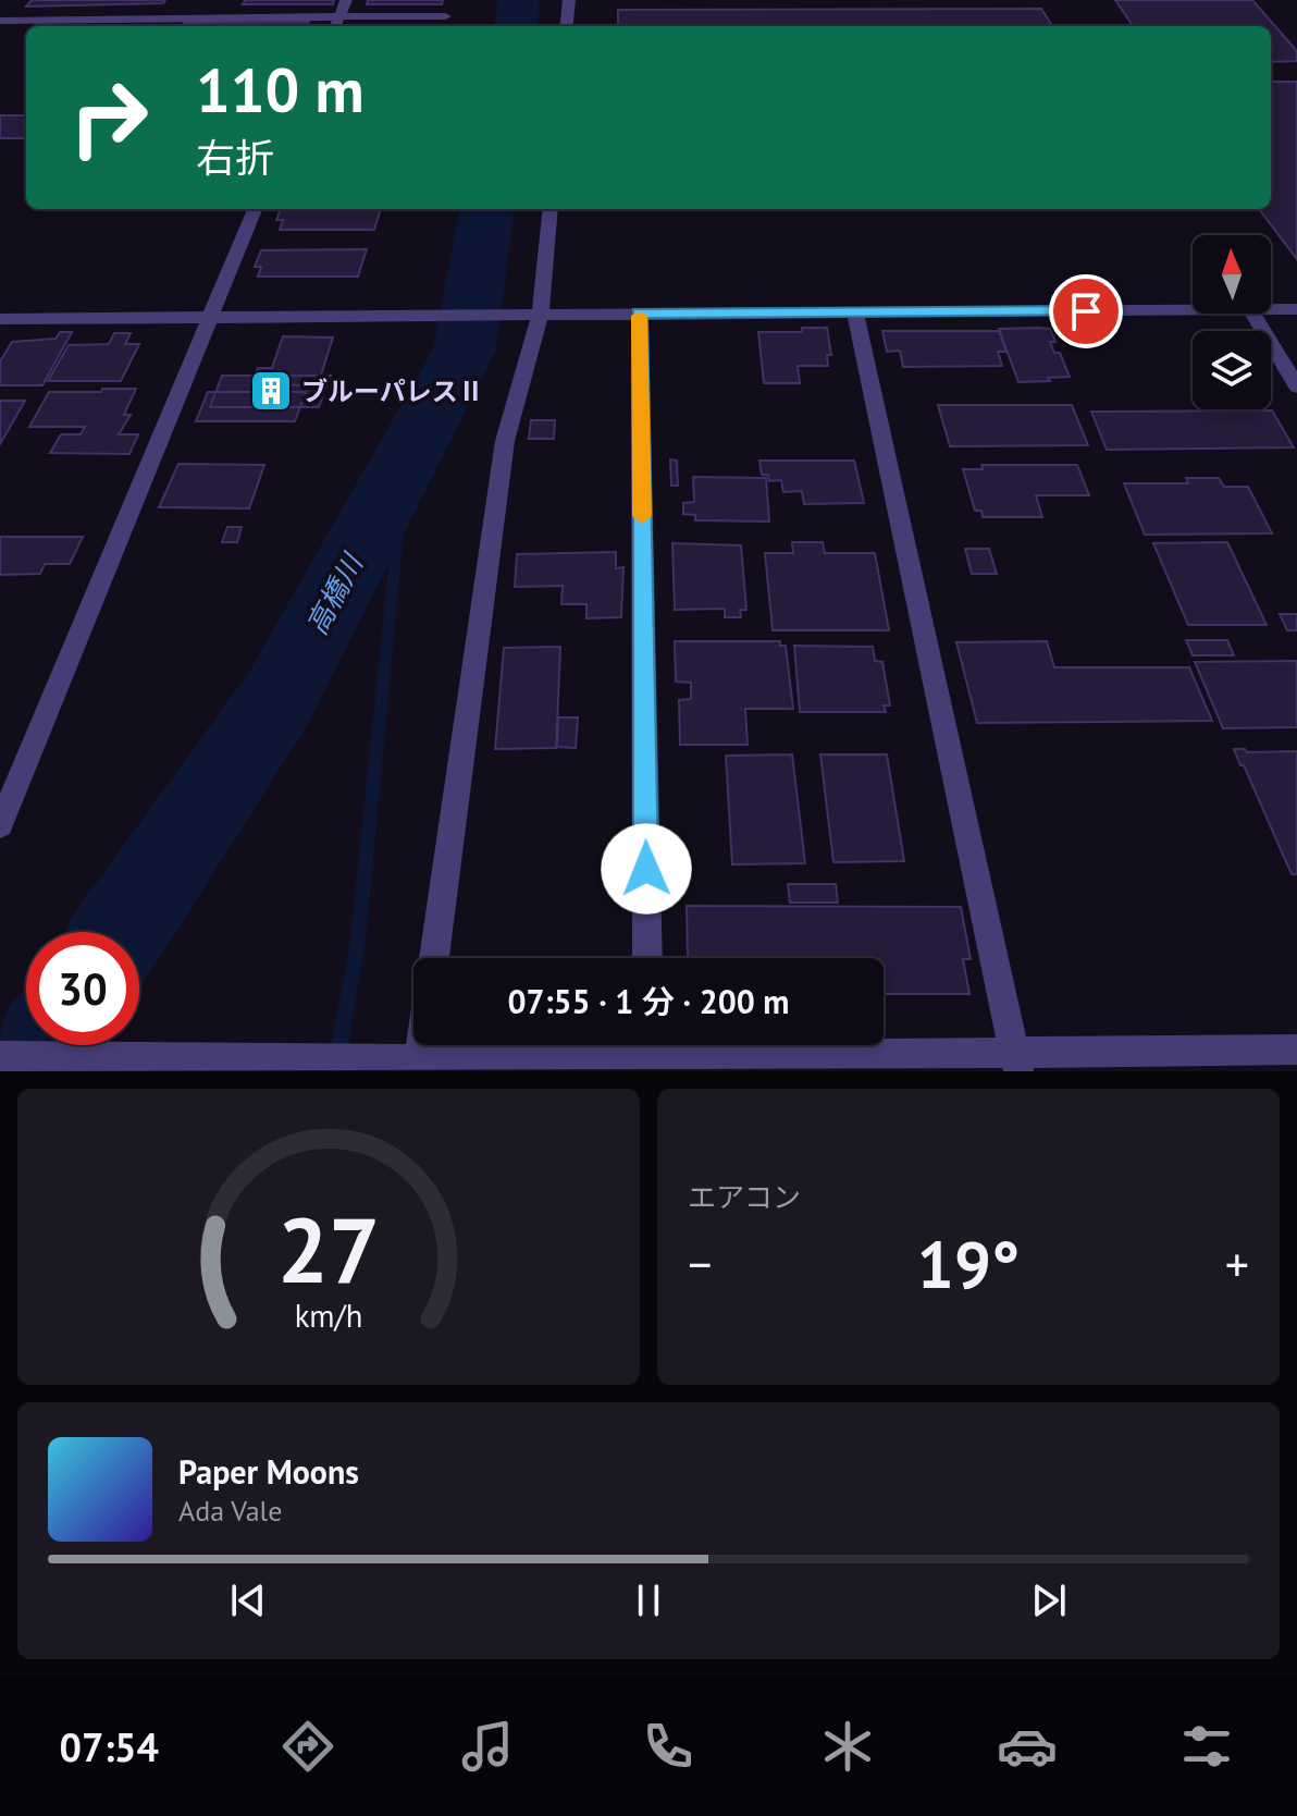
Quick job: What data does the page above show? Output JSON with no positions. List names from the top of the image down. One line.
{"water":["高橋川"],"places":{"building":["ブルーパレスⅡ"]},"north":"top","page":{"turn":["110 m","右折"],"limit":"30","trip":"07:55 · 1 分 · 200 m","tile":"エアコン","heat":["−","19°","+"],"song":["Paper Moons","Ada Vale"],"tabs":"07:54","gauge":["27","km/h"]}}
